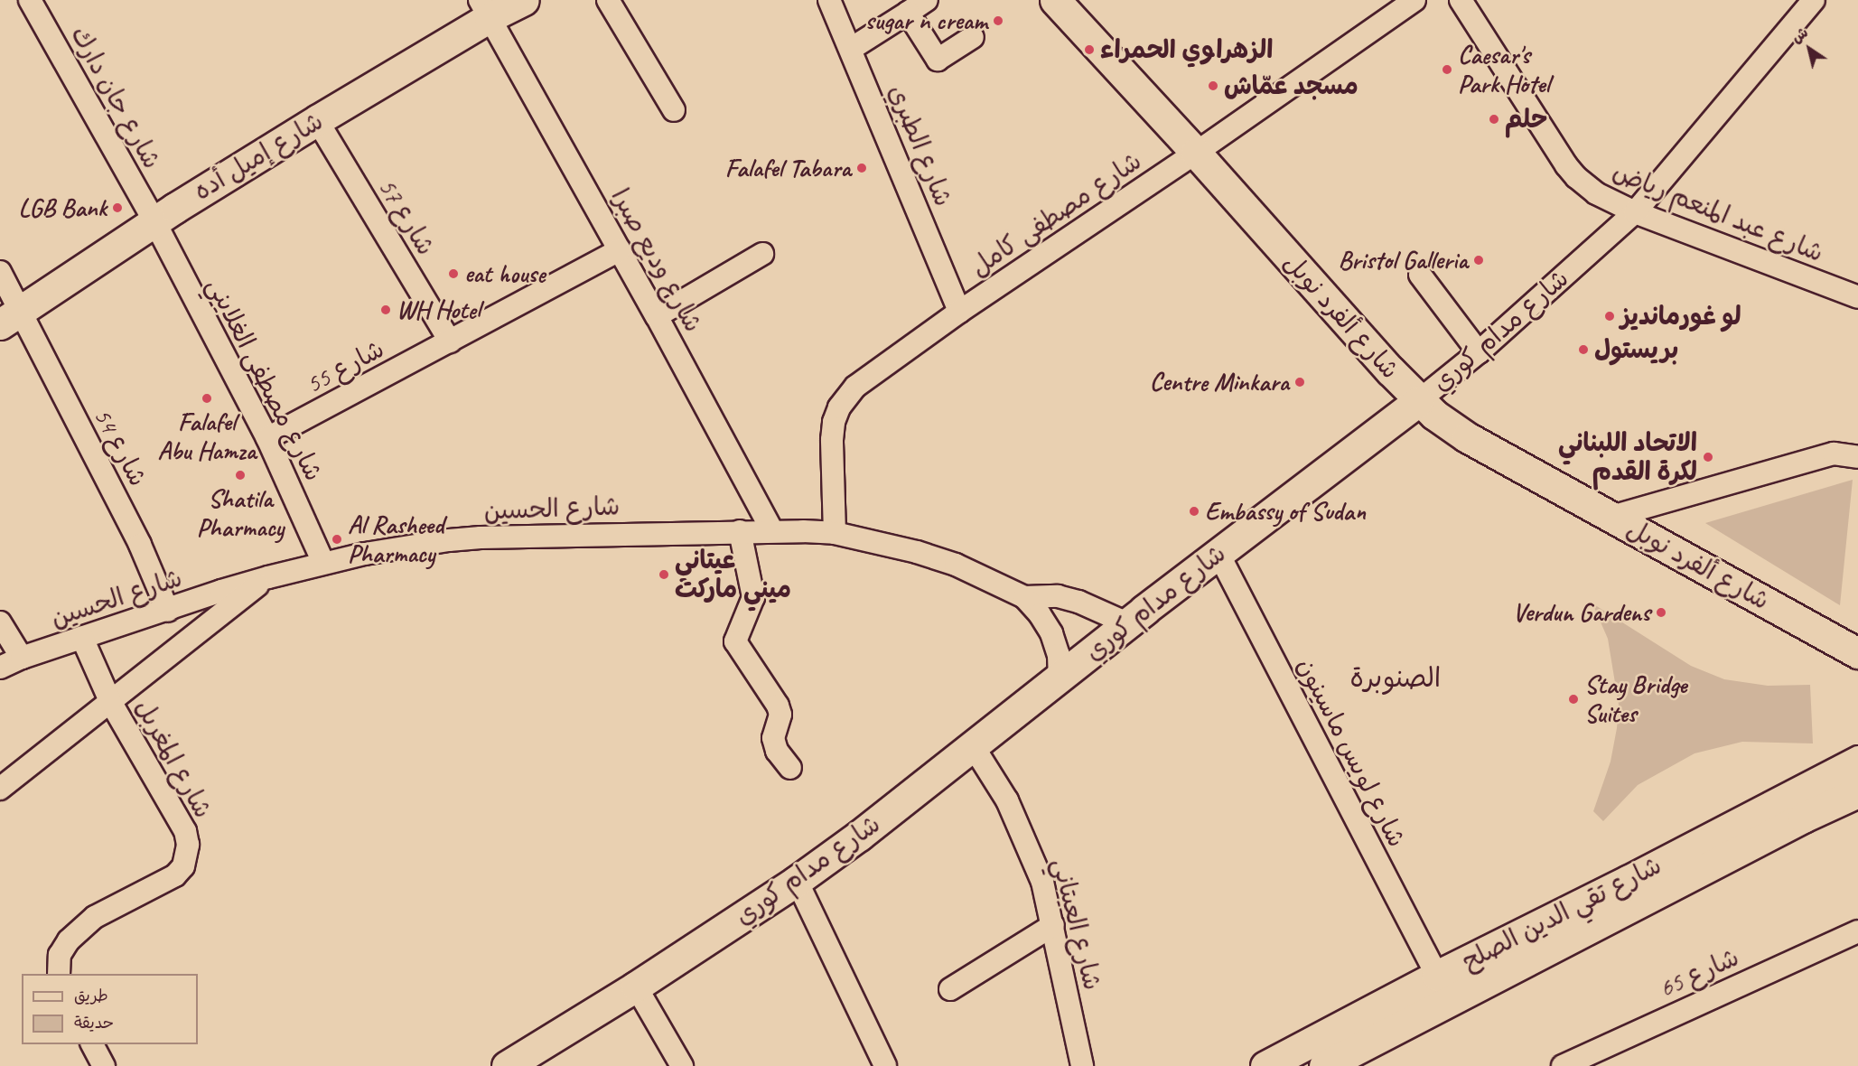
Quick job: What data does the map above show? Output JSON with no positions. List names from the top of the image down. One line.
{"streets":{"street":["شارع جان دارك","شارع الطبري","شارع إميل أده","شارع عبد المنعم رياض","شارع مصطفى كامل","شارع 57","شارع وديع صبرا","شارع ألفرد نوبل","شارع مدام كوري","شارع 55","شارع مصطفى الغلايني","شارع 54","شارع الحسين","شارع لويس ماسينون","شارع المغربل","شارع تقي الدين الصلح","شارع العيتاني","شارع 65"]},"crossings":[["شارع جان دارك","شارع إميل أده"],["شارع جان دارك","شارع مصطفى الغلايني"],["شارع الطبري","شارع مصطفى كامل"],["شارع إميل أده","شارع 57"],["شارع إميل أده","شارع وديع صبرا"],["شارع إميل أده","شارع مصطفى الغلايني"],["شارع إميل أده","شارع 54"],["شارع عبد المنعم رياض","شارع مدام كوري"],["شارع مصطفى كامل","شارع ألفرد نوبل"],["شارع مصطفى كامل","شارع الحسين"],["شارع 57","شارع 55"],["شارع وديع صبرا","شارع 55"],["شارع وديع صبرا","شارع الحسين"],["شارع ألفرد نوبل","شارع مدام كوري"],["شارع مدام كوري","شارع الحسين"],["شارع مدام كوري","شارع لويس ماسينون"],["شارع مدام كوري","شارع العيتاني"],["شارع 55","شارع مصطفى الغلايني"],["شارع مصطفى الغلايني","شارع الحسين"],["شارع 54","شارع الحسين"],["شارع الحسين","شارع المغربل"],["شارع لويس ماسينون","شارع تقي الدين الصلح"]],"districts":["الصنوبرة"],"places":["sugar n cream","الزهراوي الحمراء","Caesar's Park Hotel","مسجد عمّاش","حلم","Falafel Tabara","LGB Bank","Bristol Galleria","eat house","WH Hotel","لو غورمانديز","بريستول","Centre Minkara","Falafel Abu Hamza","الاتحاد اللبناني لكرة القدم","Shatila Pharmacy","Embassy of Sudan","Al Rasheed Pharmacy","عيتاني ميني ماركت","Verdun Gardens","Stay Bridge Suites"],"legend":["طريق","حديقة"],"north":"top left"}
